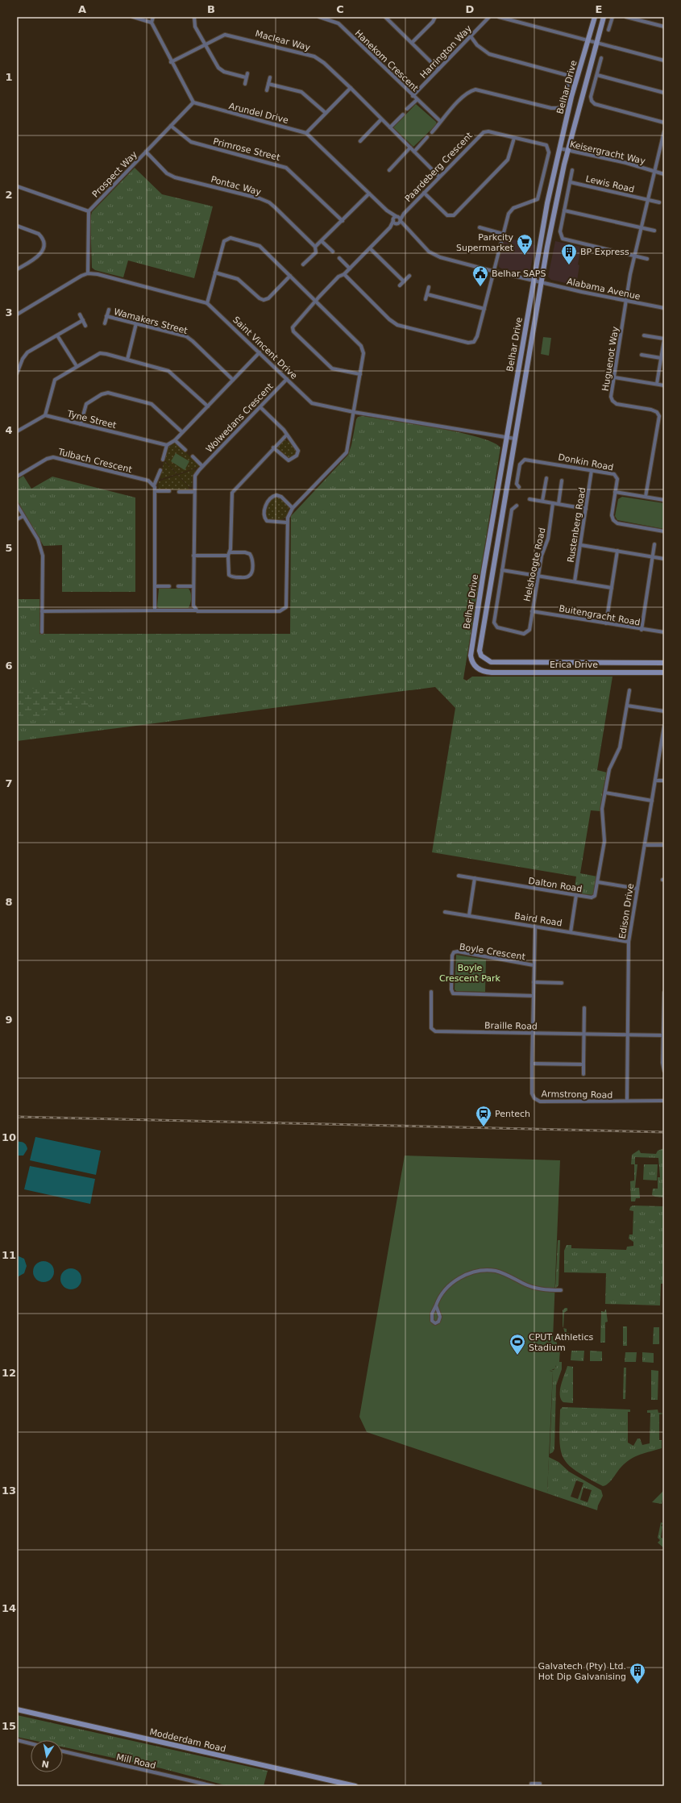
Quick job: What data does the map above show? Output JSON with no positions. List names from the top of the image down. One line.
{"streets":{"main road":["Belhar Drive","Erica Drive","Modderdam Road"],"street":["Maclear Way","Harrington Way","Hanekom Crescent","Arundel Drive","Primrose Street","Keisergracht Way","Paardeberg Crescent","Prospect Way","Lewis Road","Pontac Way","Alabama Avenue","Wamakers Street","Saint Vincent Drive","Huguenot Way","Wolwedans Crescent","Tyne Street","Tulbach Crescent","Donkin Road","Rustenberg Road","Helshoogte Road","Buitengracht Road","Dalton Road","Edison Drive","Baird Road","Boyle Crescent","Braille Road","Armstrong Road","Mill Road"]},"crossings":[["Maclear Way","Paardeberg Crescent"],["Harrington Way","Hanekom Crescent"],["Belhar Drive","Arundel Drive"],["Belhar Drive","Keisergracht Way"],["Belhar Drive","Alabama Avenue"],["Belhar Drive","Saint Vincent Drive"],["Belhar Drive","Erica Drive"],["Arundel Drive","Paardeberg Crescent"],["Arundel Drive","Prospect Way"],["Arundel Drive","Alabama Avenue"],["Primrose Street","Prospect Way"],["Keisergracht Way","Huguenot Way"],["Prospect Way","Pontac Way"],["Lewis Road","Huguenot Way"],["Alabama Avenue","Huguenot Way"],["Saint Vincent Drive","Wolwedans Crescent"],["Donkin Road","Rustenberg Road"],["Helshoogte Road","Buitengracht Road"],["Edison Drive","Baird Road"],["Edison Drive","Braille Road"],["Edison Drive","Armstrong Road"],["Baird Road","Armstrong Road"],["Boyle Crescent","Armstrong Road"],["Braille Road","Armstrong Road"]],"parks":["Boyle Crescent Park"],"places":{"supermarket":["Parkcity Supermarket"],"building":["BP Express","Galvatech (Pty) Ltd. Hot Dip Galvanising"],"public building":["Belhar SAPS"],"station":["Pentech"],"sports":["CPUT Athletics Stadium"]},"north":"bottom","grid":{"columns":["A","B","C","D","E"],"rows":["1","2","3","4","5","6","7","8","9","10","11","12","13","14","15"]}}
